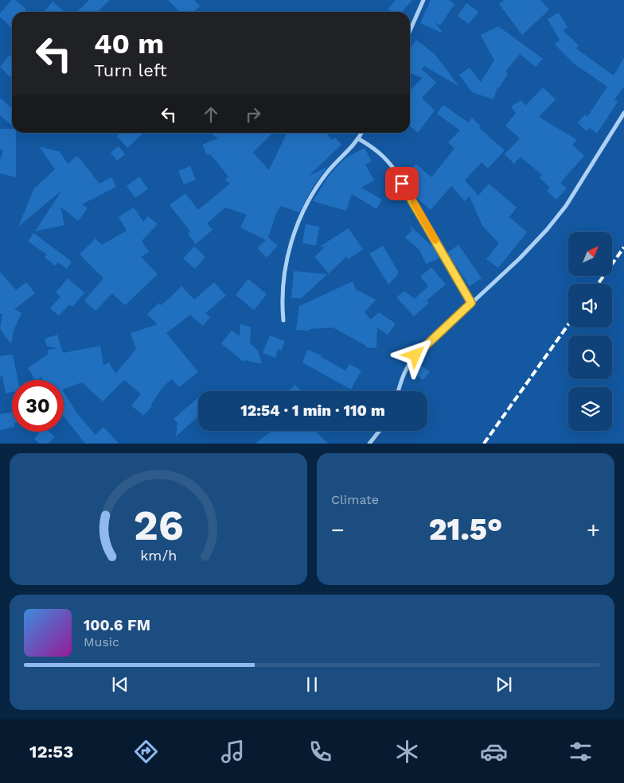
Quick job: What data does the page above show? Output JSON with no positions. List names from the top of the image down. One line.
{"north":"top right","page":{"turn":["40 m","Turn left"],"limit":"30","trip":"12:54 · 1 min · 110 m","tile":"Climate","heat":["−","21.5°","+"],"song":["100.6 FM","Music"],"tabs":"12:53","gauge":["26","km/h"]}}
